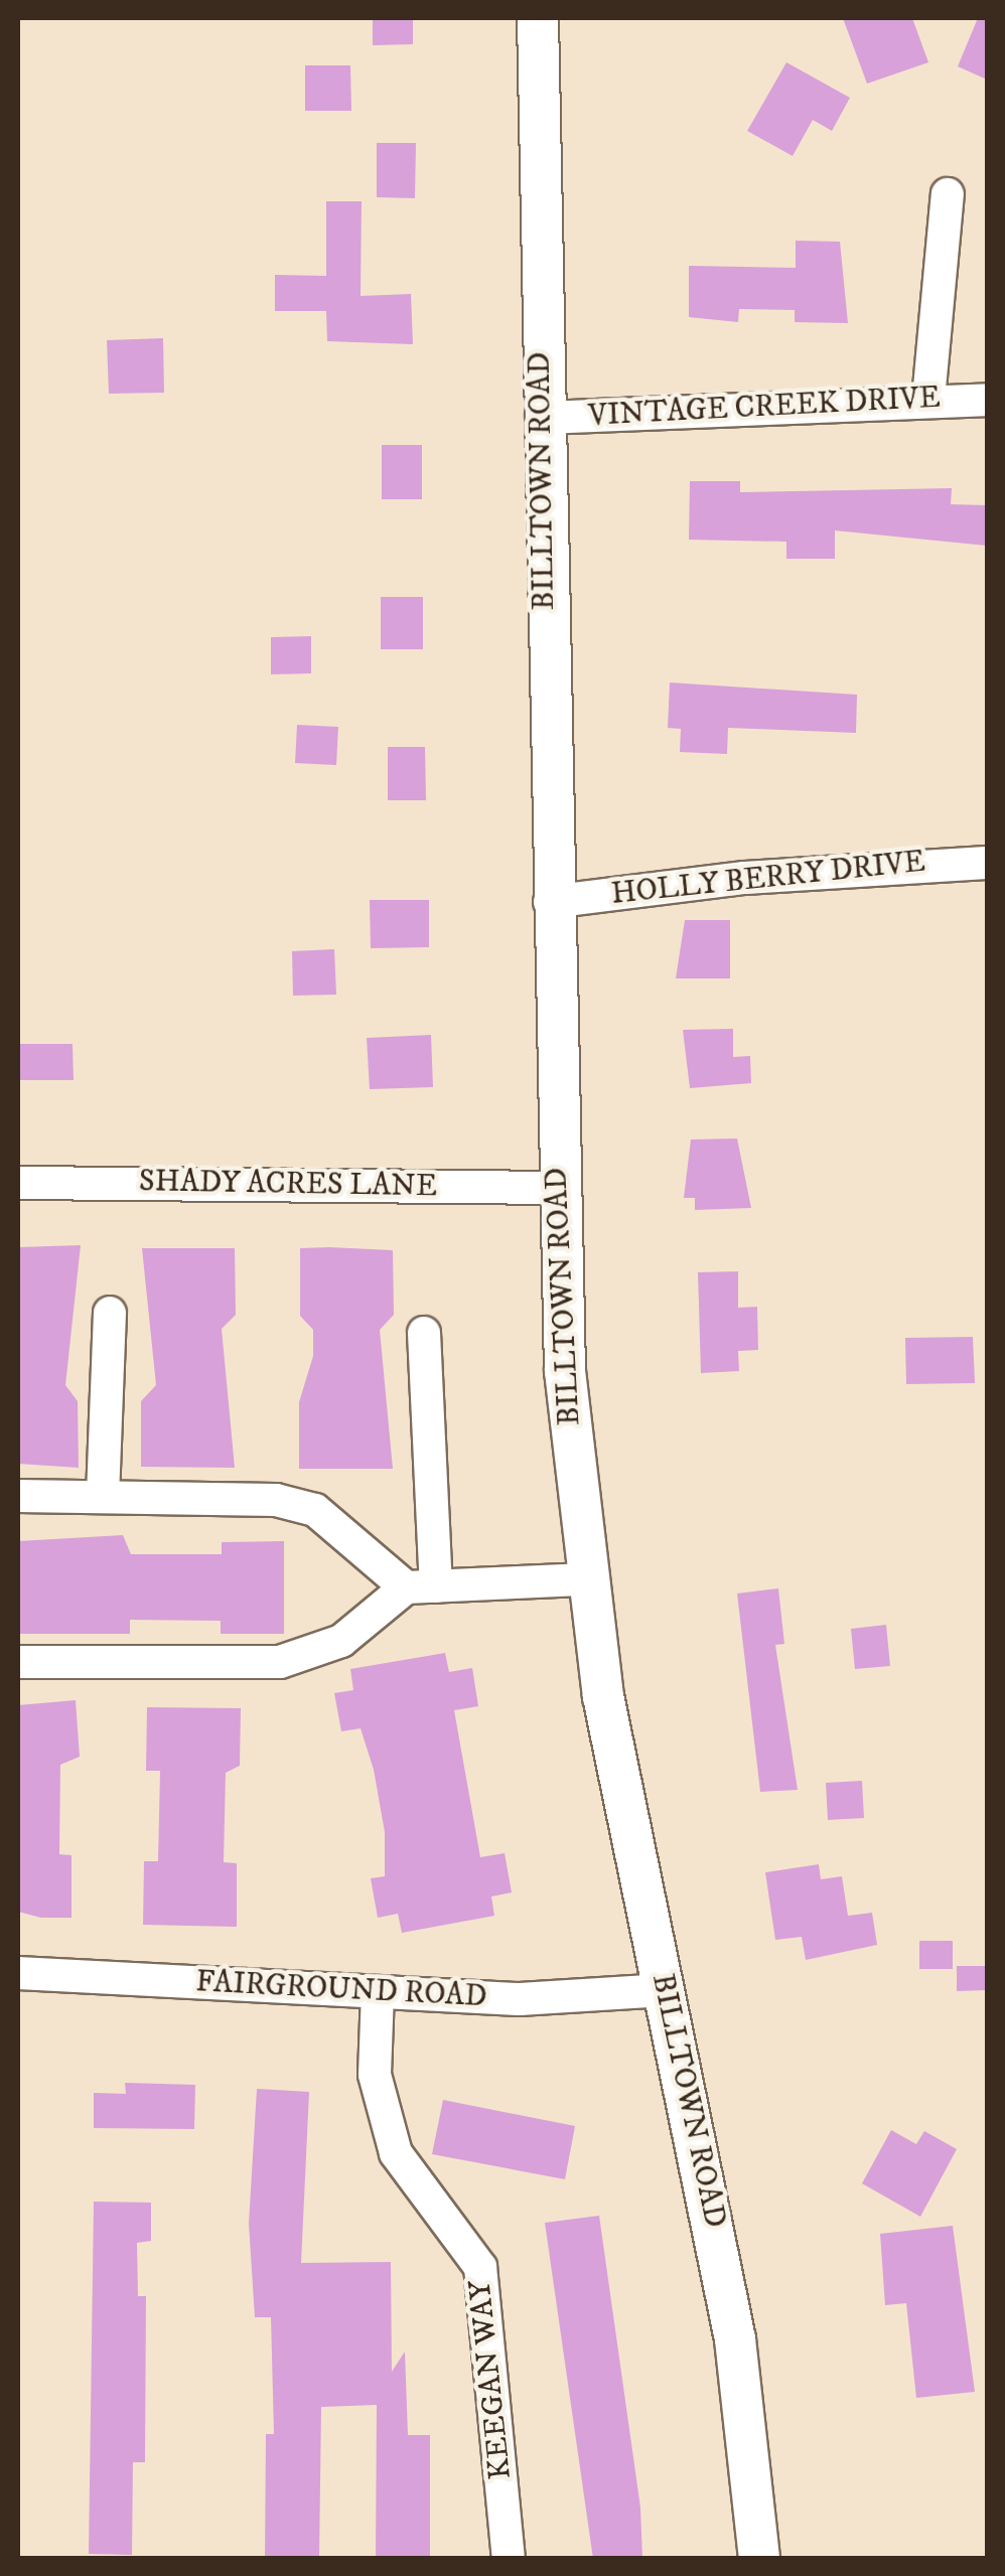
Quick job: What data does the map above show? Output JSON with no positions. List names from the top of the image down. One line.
{"streets":{"main road":["BILLTOWN ROAD"],"street":["VINTAGE CREEK DRIVE","HOLLY BERRY DRIVE","SHADY ACRES LANE","FAIRGROUND ROAD","KEEGAN WAY"]},"crossings":[["VINTAGE CREEK DRIVE","BILLTOWN ROAD"],["BILLTOWN ROAD","HOLLY BERRY DRIVE"],["BILLTOWN ROAD","SHADY ACRES LANE"],["BILLTOWN ROAD","FAIRGROUND ROAD"],["FAIRGROUND ROAD","KEEGAN WAY"]]}
